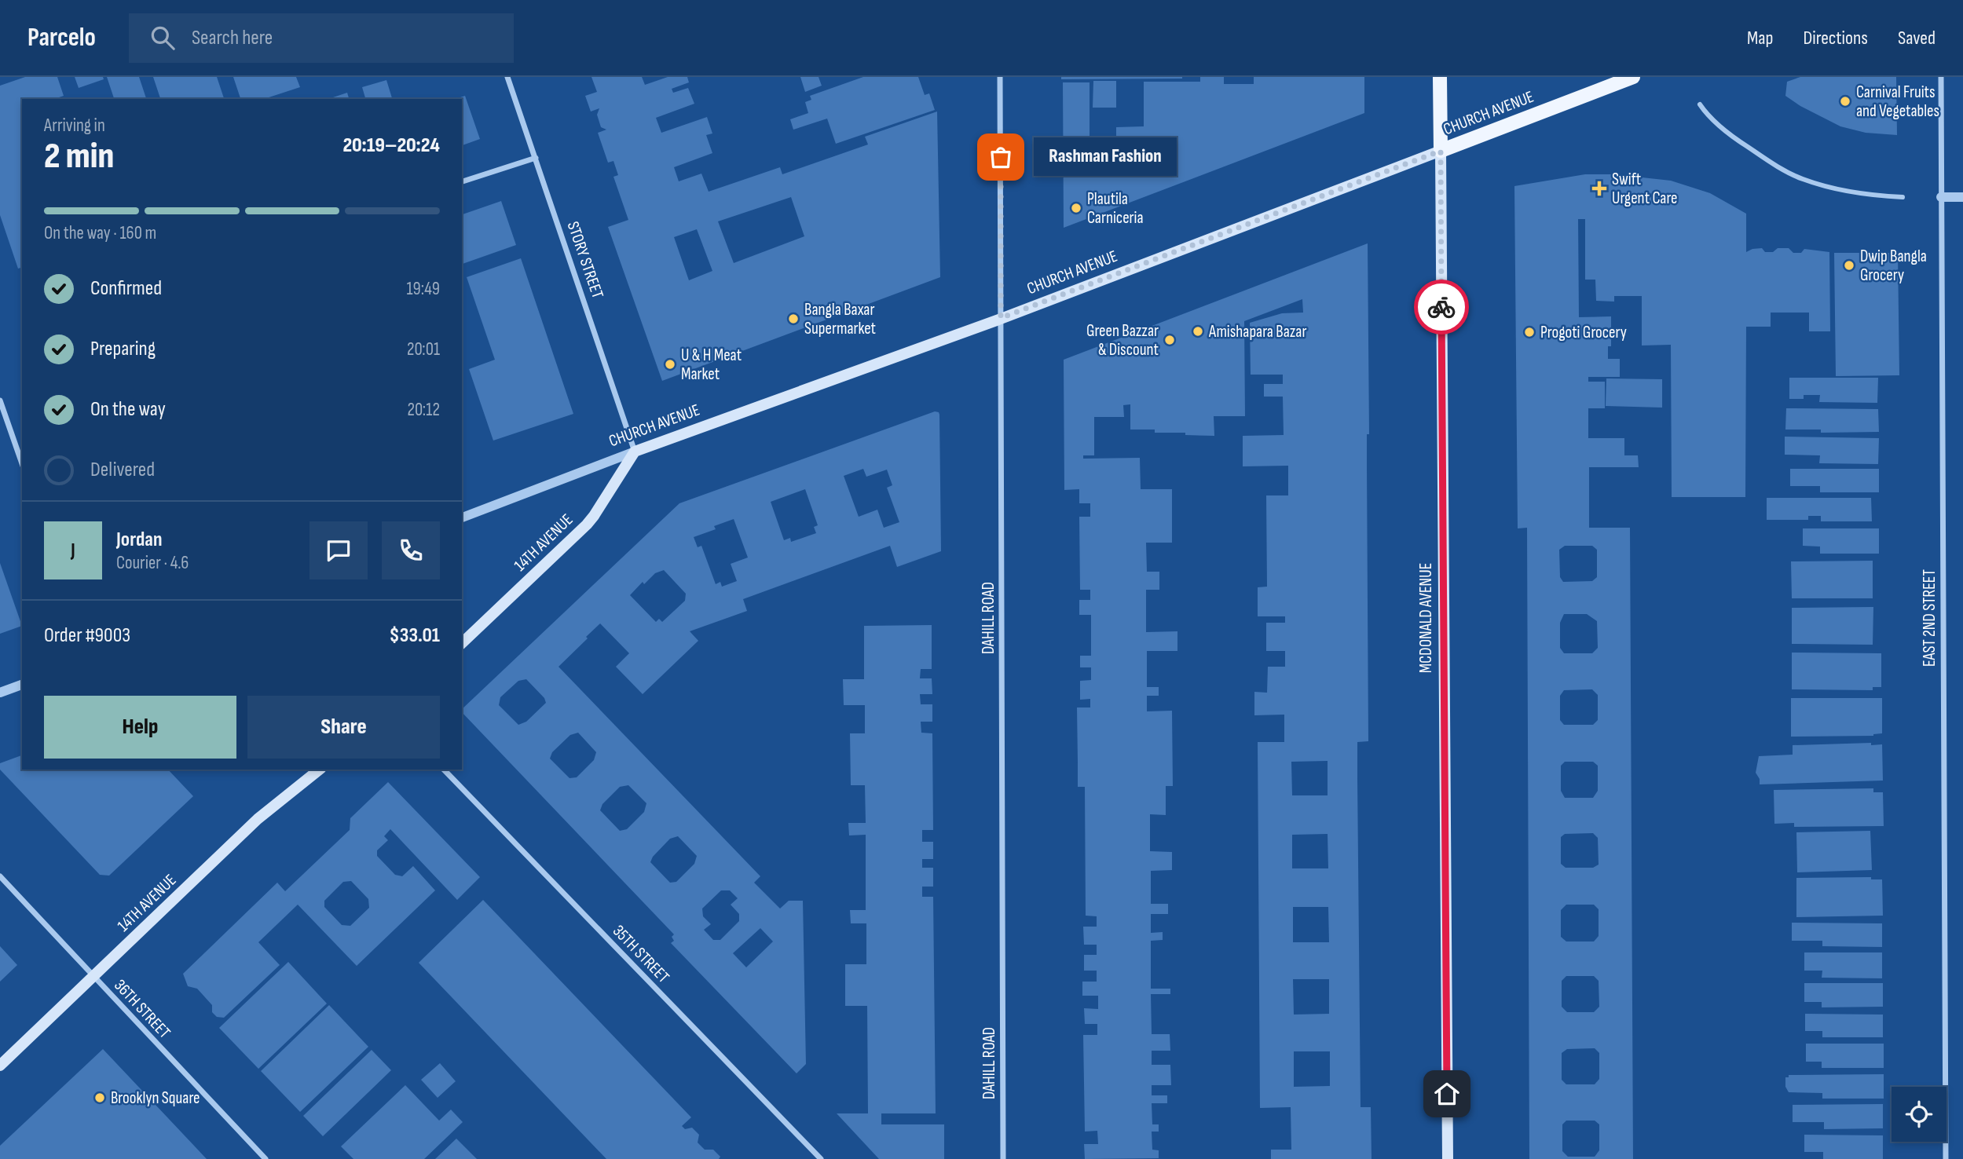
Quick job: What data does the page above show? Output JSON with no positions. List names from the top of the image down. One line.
{"streets":{"main road":["CHURCH AVENUE","14TH AVENUE","MCDONALD AVENUE"],"street":["STORY STREET","DAHILL ROAD","EAST 2ND STREET","35TH STREET","36TH STREET"]},"crossings":[["CHURCH AVENUE","STORY STREET"],["CHURCH AVENUE","14TH AVENUE"],["CHURCH AVENUE","DAHILL ROAD"],["CHURCH AVENUE","MCDONALD AVENUE"],["STORY STREET","14TH AVENUE"],["14TH AVENUE","36TH STREET"]],"places":{"other":["Carnival Fruits and Vegetables","Rashman Fashion","Plautila Carniceria","Dwip Bangla Grocery","Bangla Baxar Supermarket","Amishapara Bazar","Progoti Grocery","Green Bazzar & Discount","U & H Meat Market","Brooklyn Square"],"health":["Swift Urgent Care"]},"page":{"header":"Parcelo","search":"Search here","nav":["Map","Directions","Saved"],"heading":["2 min","Arriving in","20:19–20:24"],"panel":["Jordan","Courier · 4.6","Order #9003","$33.01"],"bubble":"Rashman Fashion","bar":"On the way · 160 m","list":[["Confirmed","19:49"],["Preparing","20:01"],["On the way","20:12"],"Delivered"],"round":"J","buttons":["Help","Share"]}}
